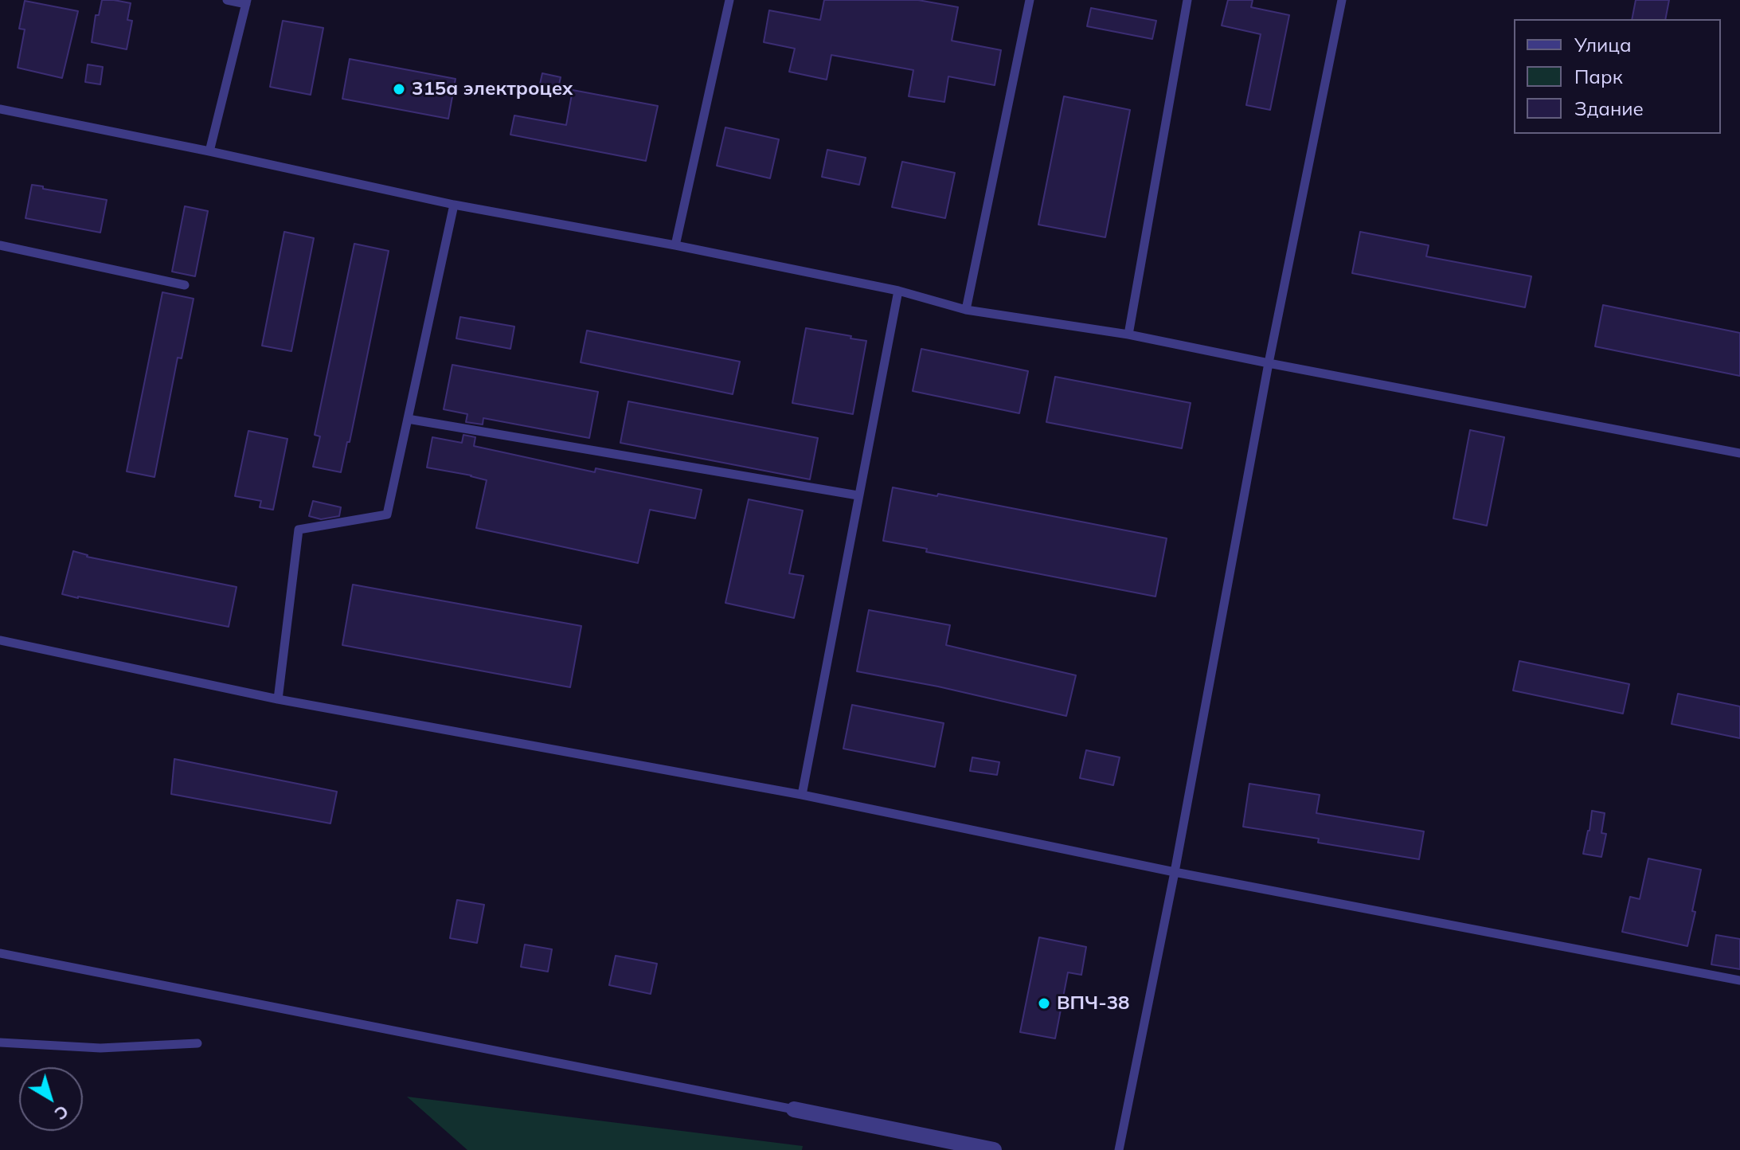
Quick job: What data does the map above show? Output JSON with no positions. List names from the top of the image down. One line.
{"places":["315a электроцех","ВПЧ-38"],"legend":["Улица","Парк","Здание"],"north":"bottom right"}
